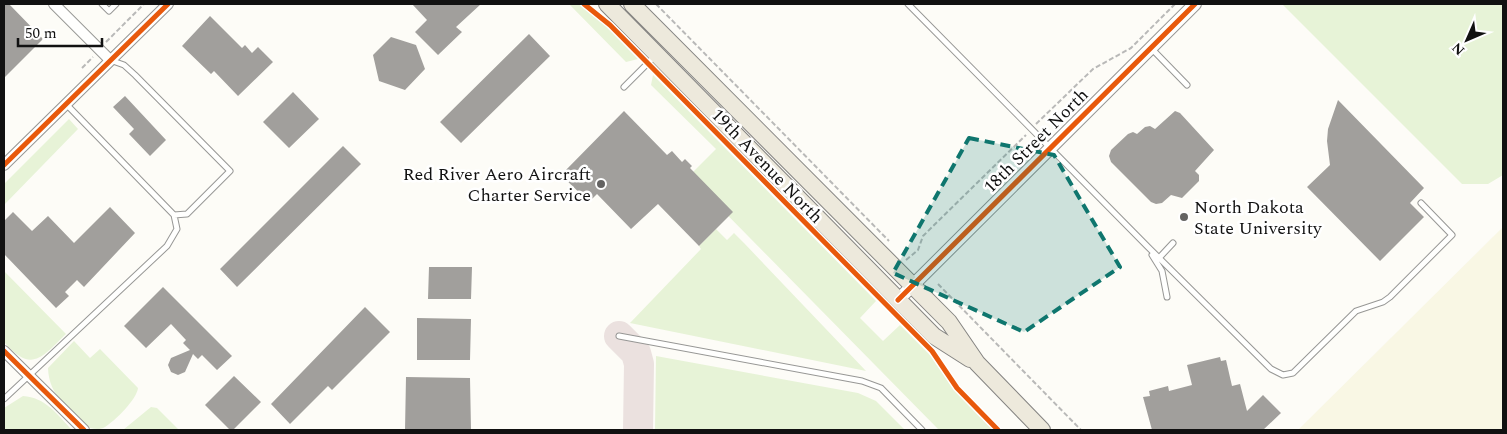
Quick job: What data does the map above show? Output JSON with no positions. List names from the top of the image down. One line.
{"streets":{"main road":["19th Avenue North"],"street":["18th Street North"]},"crossings":[["18th Street North","19th Avenue North"]],"places":["Red River Aero Aircraft Charter Service","North Dakota State University"],"scale_bar":"50 m","north":"bottom left"}
